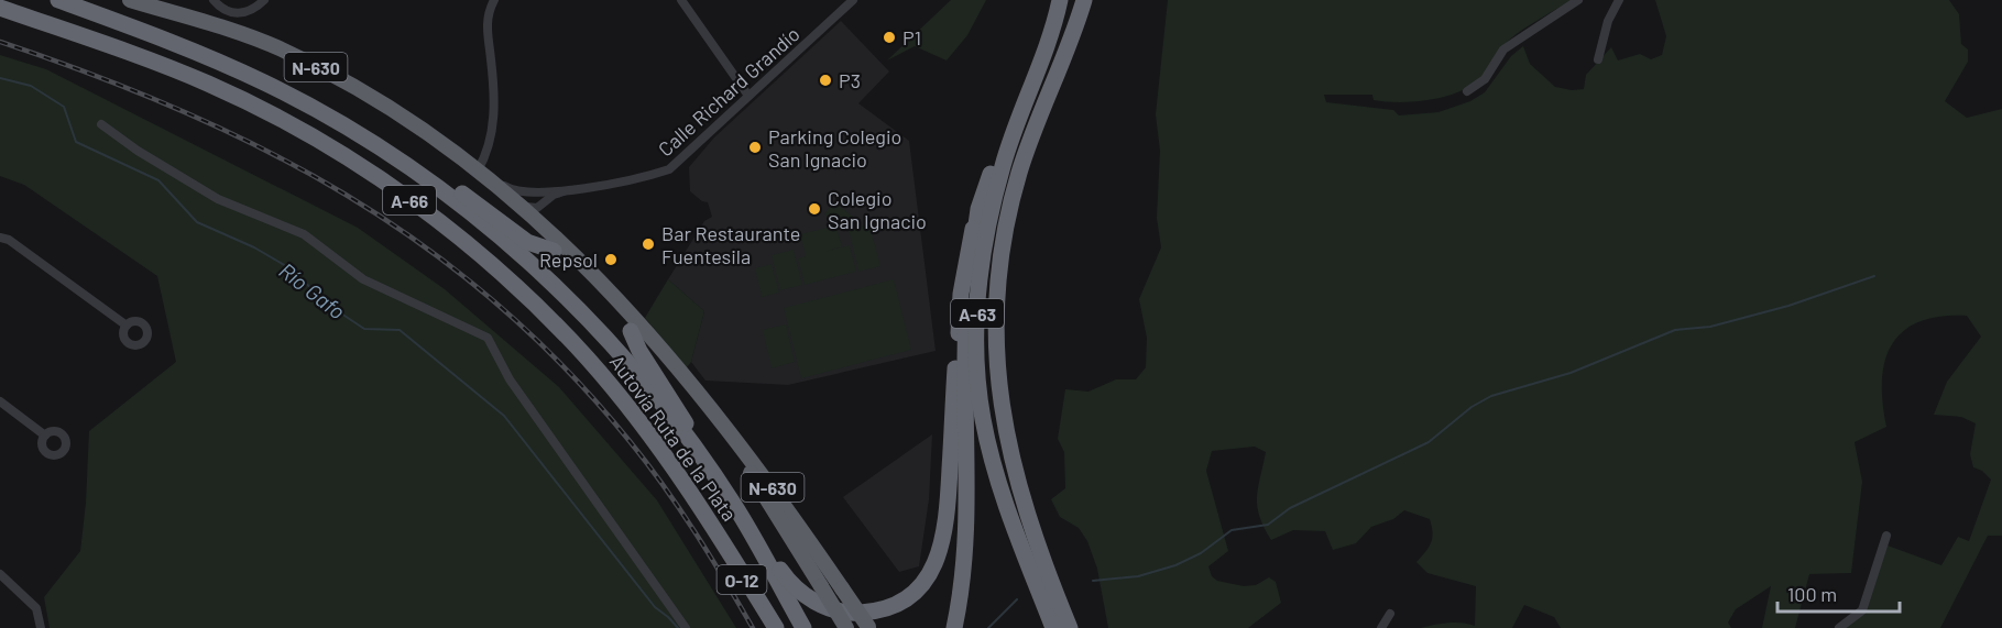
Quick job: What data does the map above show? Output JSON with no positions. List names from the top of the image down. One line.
{"streets":{"highway":["N-630","A-66","A-63","Autovía Ruta de la Plata","O-12"],"street":["Calle Richard Grandío"]},"crossings":[["N-630","Calle Richard Grandío"],["Autovía Ruta de la Plata","O-12"]],"water":["Río Gafo"],"places":["P1","P3","Parking Colegio San Ignacio","Colegio San Ignacio","Bar Restaurante Fuentesila","Repsol"],"scale_bar":"100 m"}
